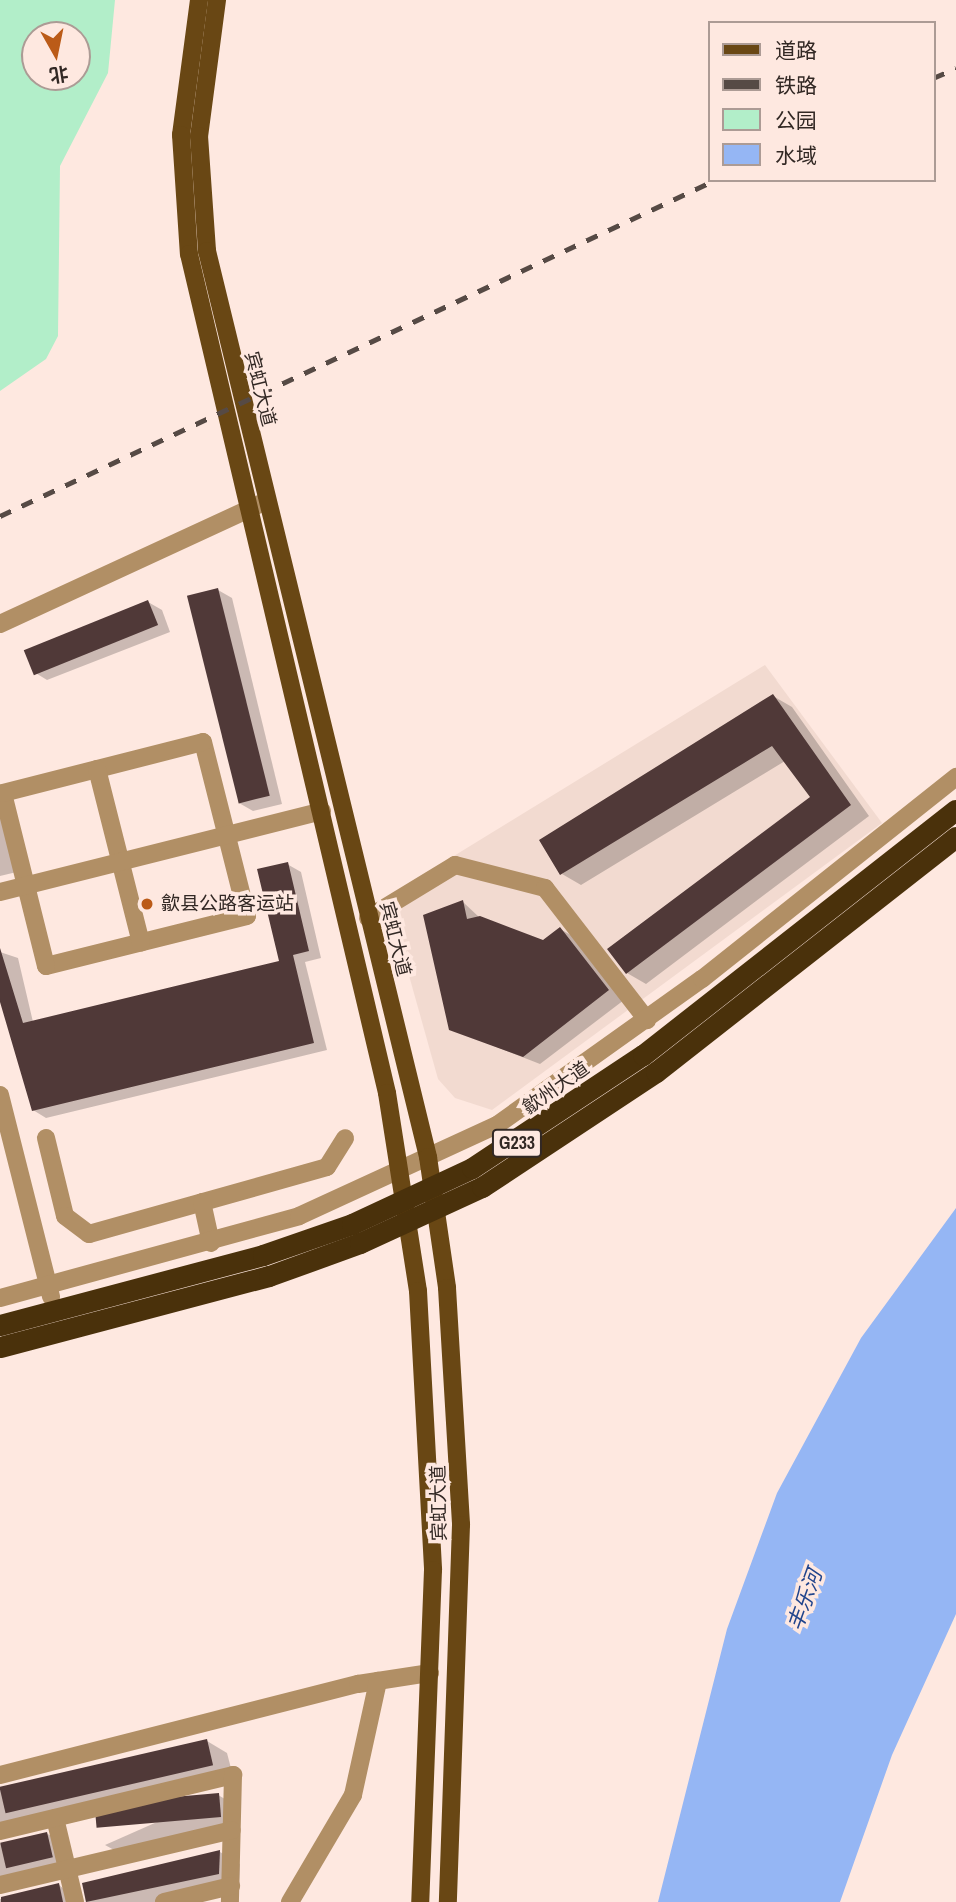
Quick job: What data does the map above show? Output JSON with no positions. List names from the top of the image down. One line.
{"streets":{"highway":["歙州大道","G233"],"main road":["宾虹大道"]},"crossings":[["宾虹大道","歙州大道"],["宾虹大道","G233"]],"water":["丰乐河"],"places":["歙县公路客运站"],"legend":["道路","铁路","公园","水域"],"north":"bottom"}
